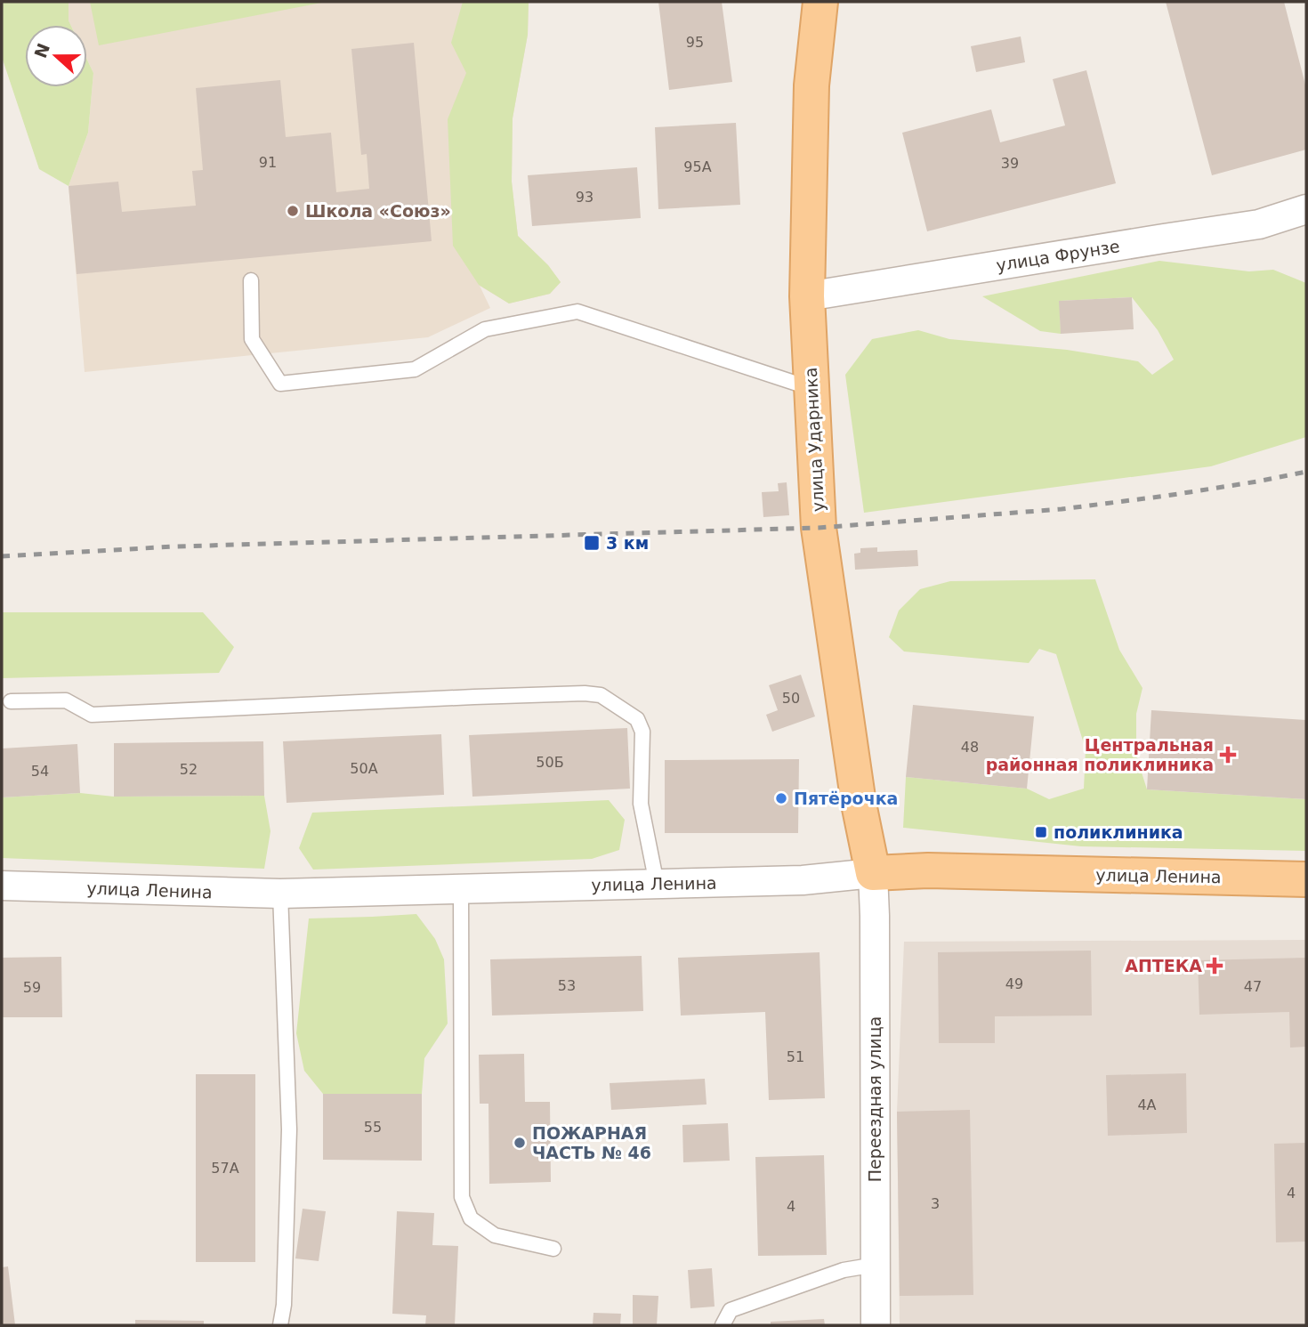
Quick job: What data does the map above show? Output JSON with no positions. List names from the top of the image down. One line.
{"streets":{"main road":["улица Ударника","улица Ленина"],"street":["улица Фрунзе","Переездная улица"]},"crossings":[["улица Фрунзе","улица Ударника"],["улица Ударника","улица Ленина"],["улица Ударника","Переездная улица"],["улица Ленина","Переездная улица"]],"places":{"other":["Школа «Союз»","Пятёрочка","ПОЖАРНАЯ ЧАСТЬ № 46"],"transit":["3 км","поликлиника"],"health":["Центральная районная поликлиника","АПТЕКА"]},"house_numbers":["95","91","39","95А","93","50","48","50Б","50А","52","54","49","53","47","59","51","4А","55","57А","4","3","4"],"north":"left"}
